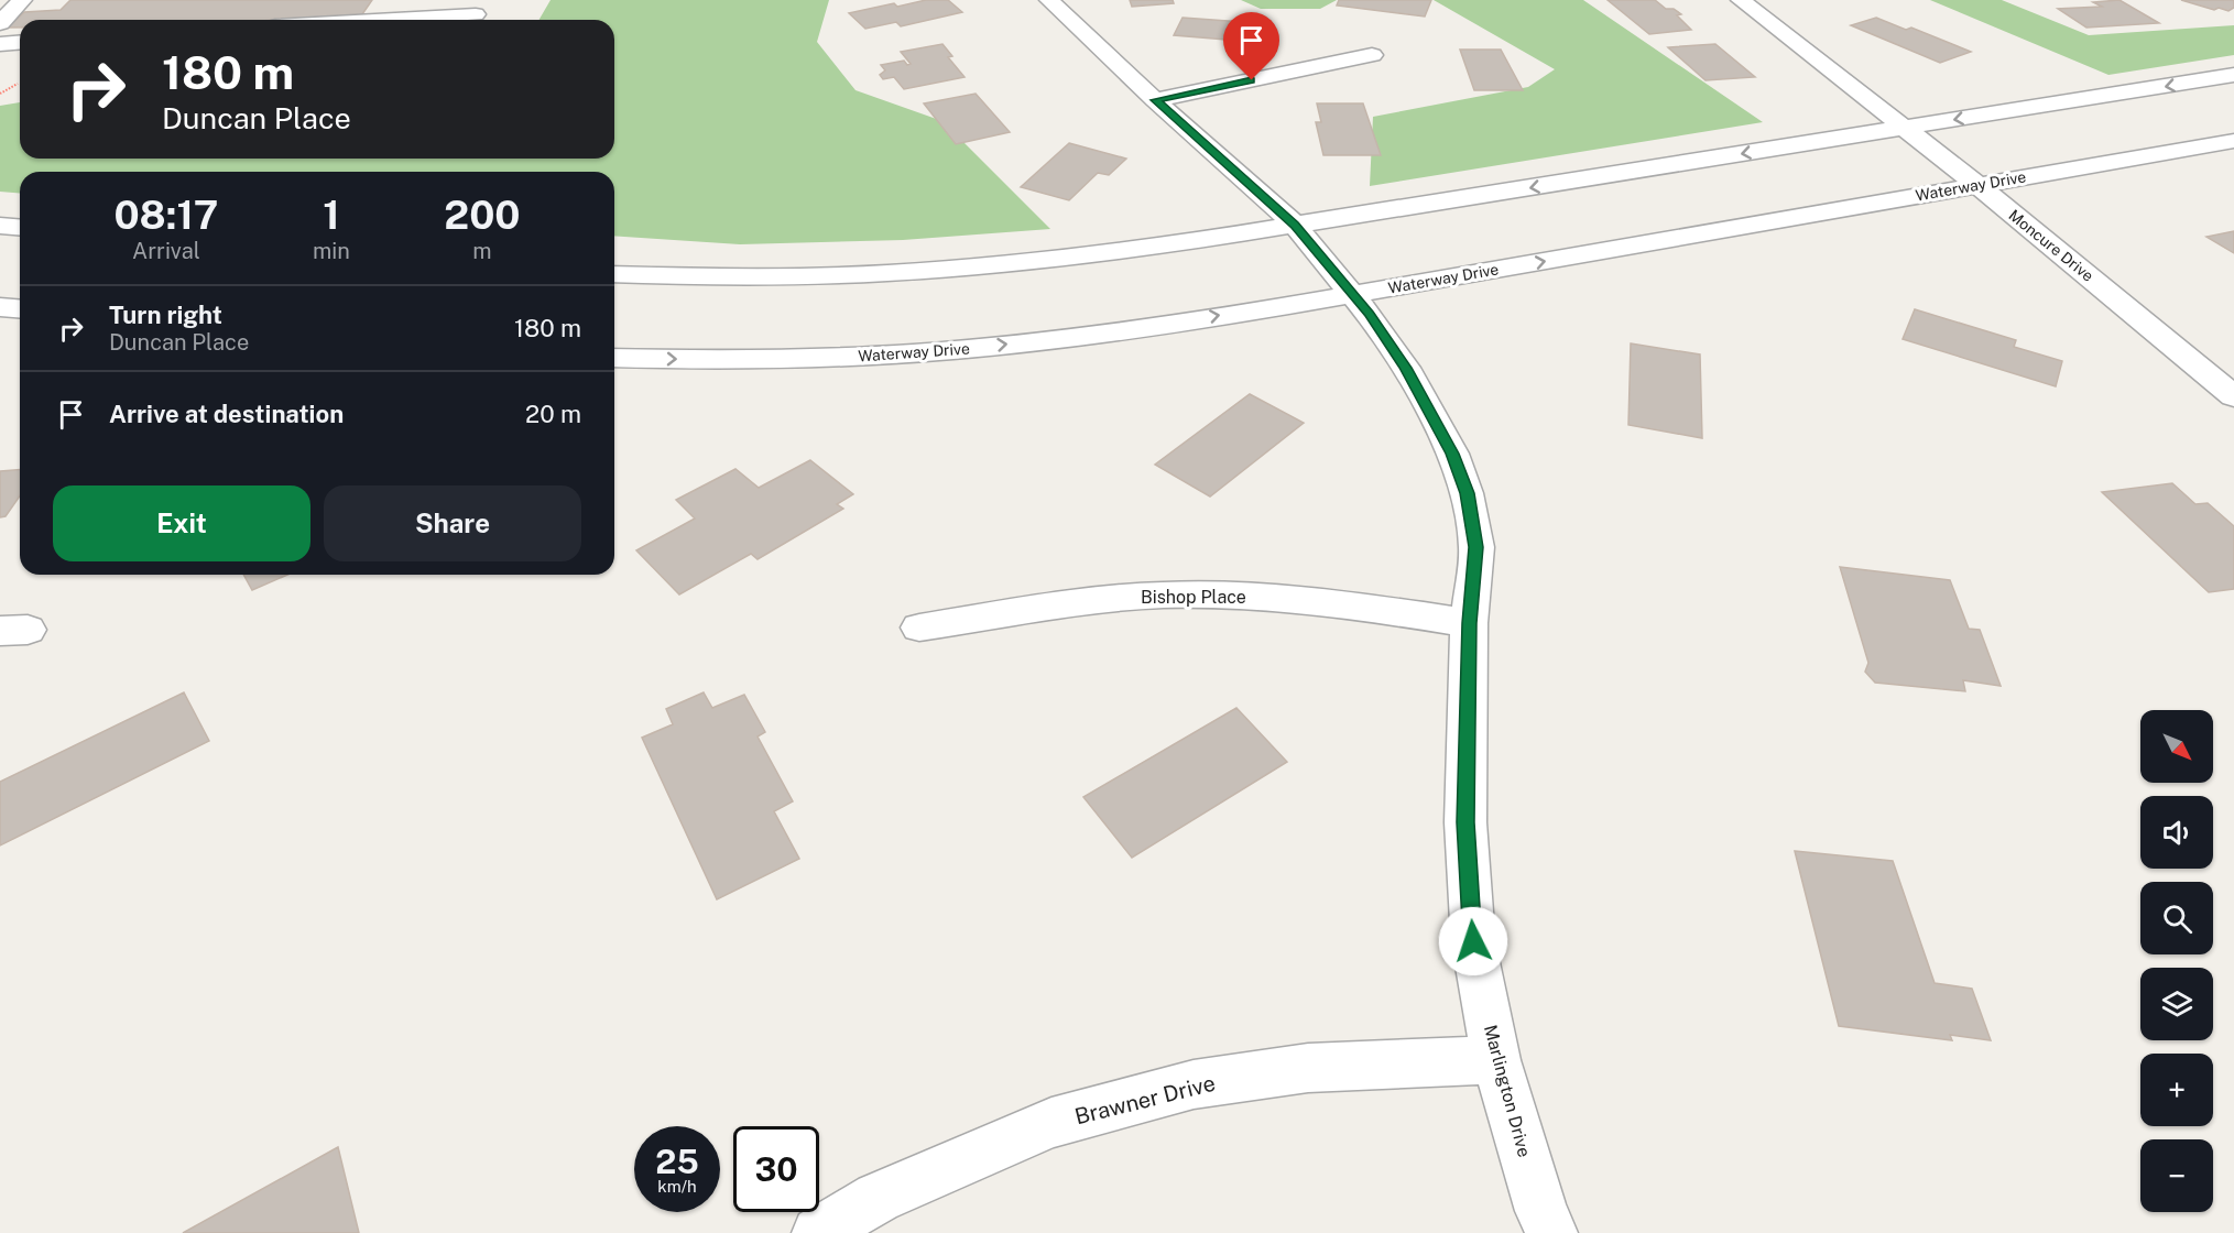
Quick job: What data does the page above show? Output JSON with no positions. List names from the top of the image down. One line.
{"streets":{"street":["Waterway Drive","Moncure Drive","Bishop Place","Marlington Drive","Brawner Drive"]},"crossings":[["Waterway Drive","Moncure Drive"],["Waterway Drive","Marlington Drive"],["Bishop Place","Marlington Drive"],["Marlington Drive","Brawner Drive"]],"north":"bottom right","page":{"turn":["180 m","Duncan Place"],"eta":["08:17","Arrival","1","min","200","m"],"list":[{"name":"Turn right","note":"Duncan Place","value":"180 m"},{"name":"Arrive at destination","value":"20 m"}],"buttons":["Exit","Share"],"map_buttons":["+","−"],"speed":"25 km/h","limit":"30"}}
